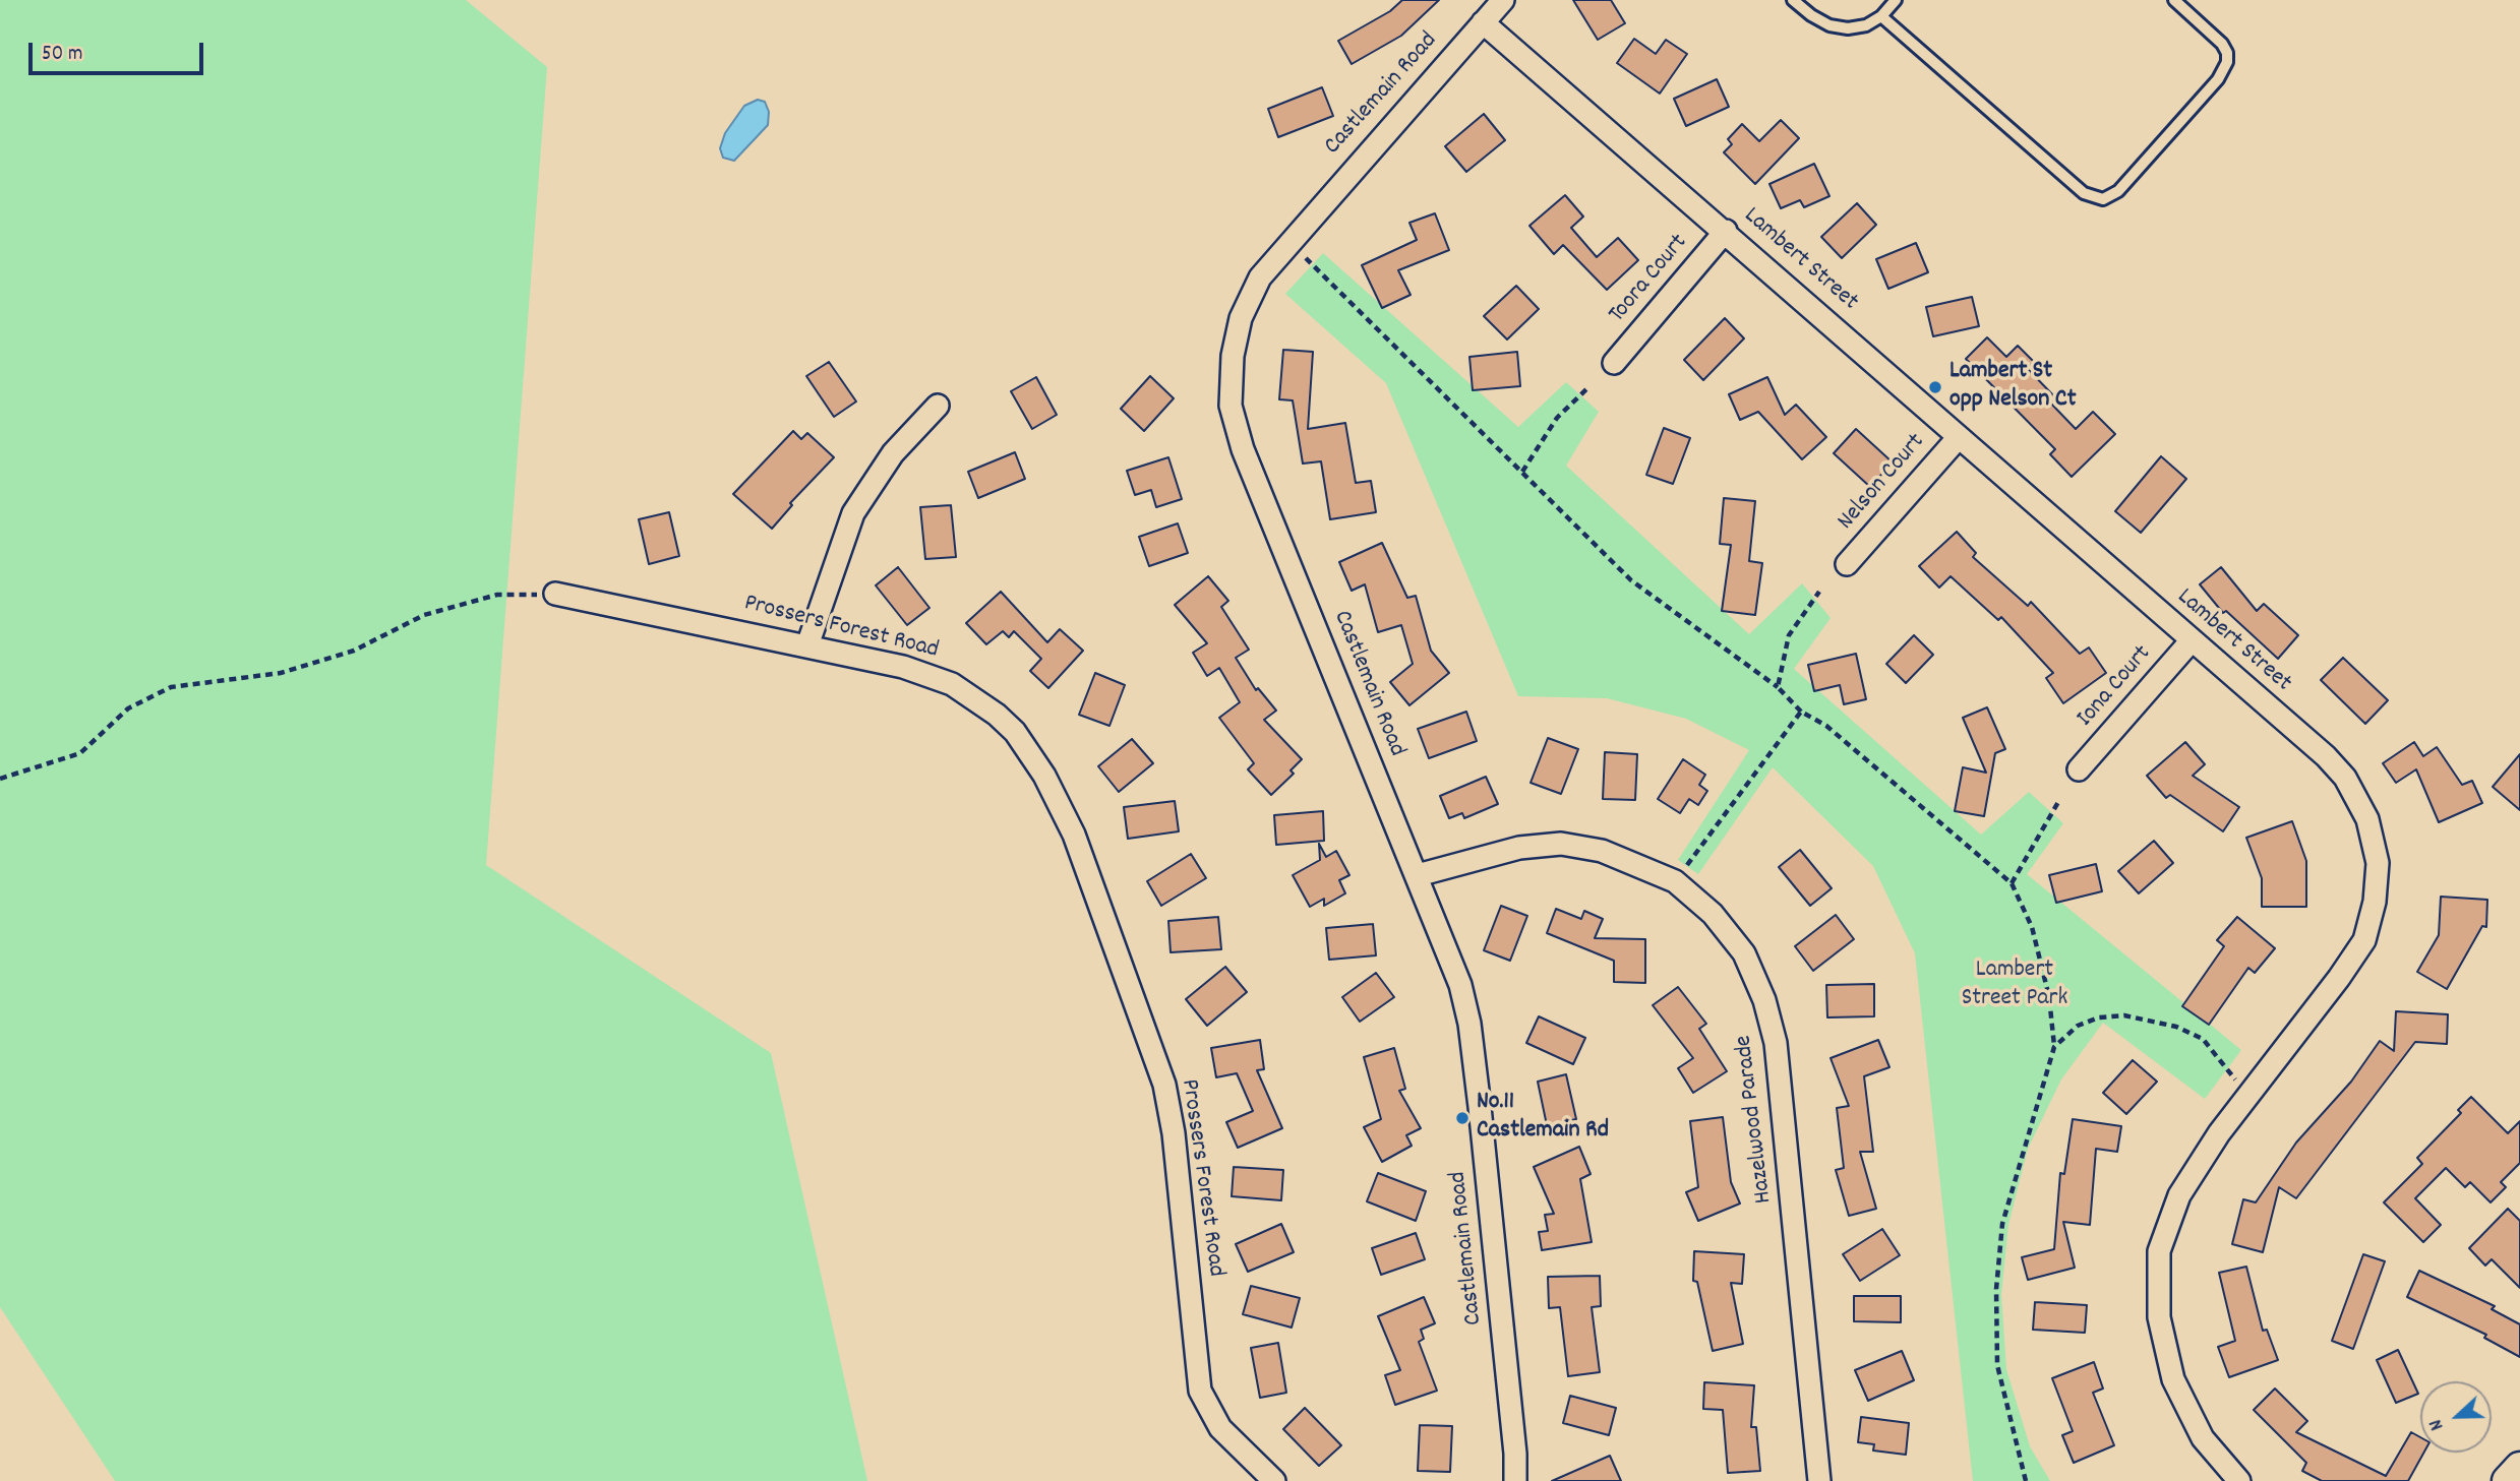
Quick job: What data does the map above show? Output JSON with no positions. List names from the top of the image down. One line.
{"streets":{"street":["Castlemain Road","Lambert Street","Toora Court","Nelson Court","Prossers Forest Road","Iona Court","Hazelwood Parade"]},"crossings":[["Castlemain Road","Lambert Street"],["Castlemain Road","Hazelwood Parade"],["Lambert Street","Toora Court"],["Lambert Street","Nelson Court"],["Lambert Street","Iona Court"]],"parks":["Lambert Street Park"],"places":["Lambert St opp Nelson Ct","No.11 Castlemain Rd"],"scale_bar":"50 m","north":"left"}
